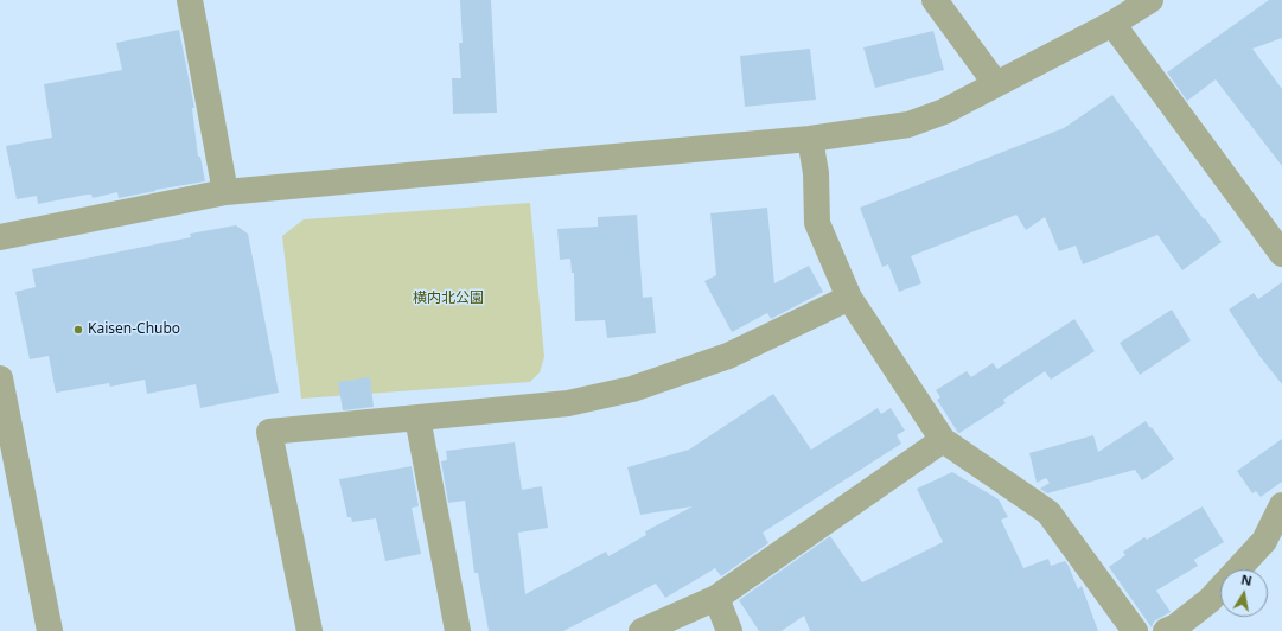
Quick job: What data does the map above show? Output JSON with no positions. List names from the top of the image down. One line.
{"parks":["横内北公園"],"places":["Kaisen-Chubo"],"north":"top"}
